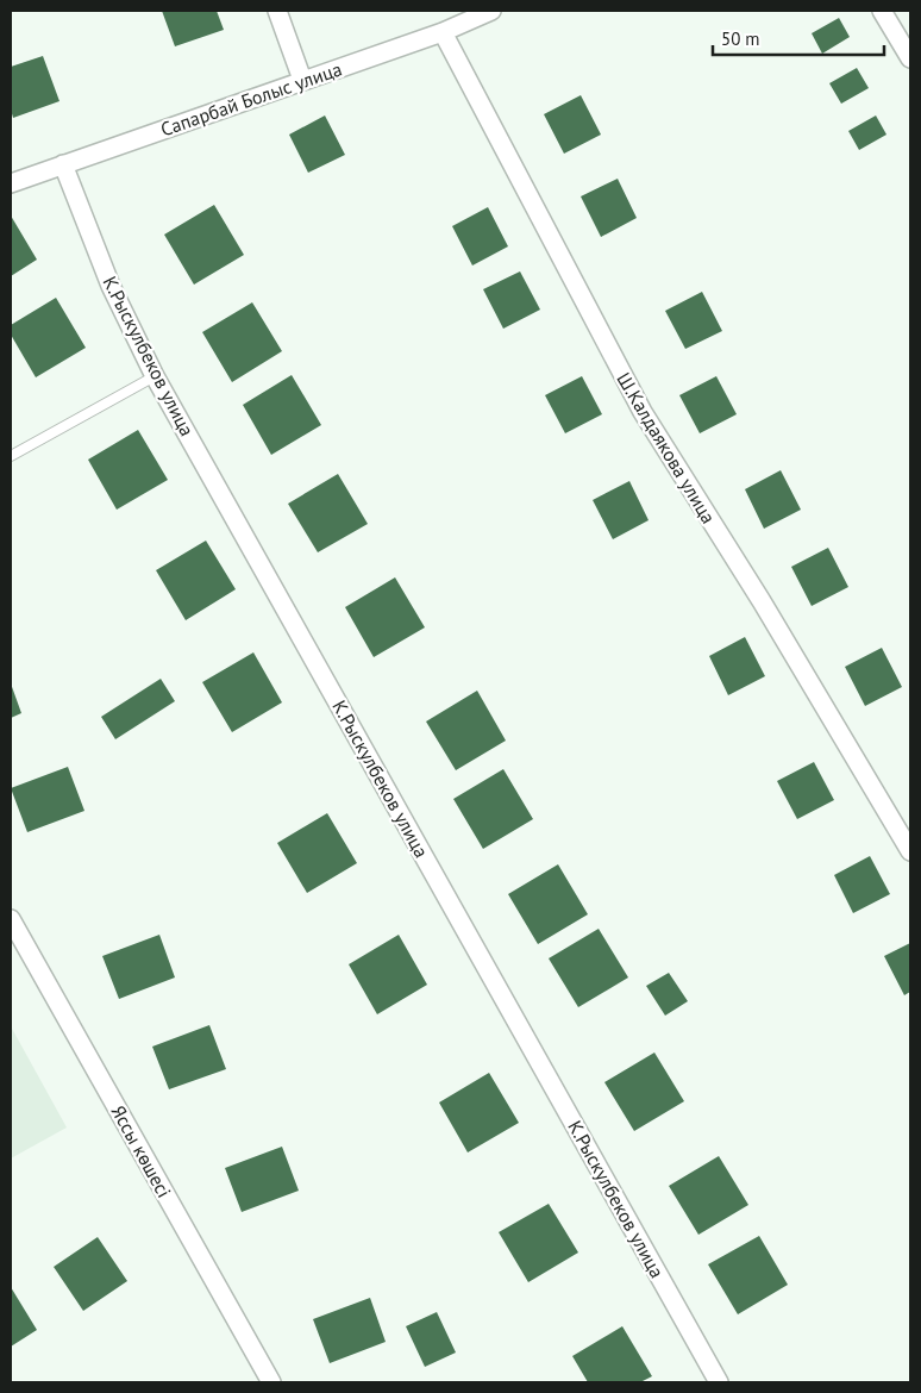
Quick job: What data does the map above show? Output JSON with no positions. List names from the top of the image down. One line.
{"streets":{"street":["Сапарбай Болыс улица","К.Рыскулбеков улица","Ш.Калдаякова улица","Яссы көшесі"]},"crossings":[["Сапарбай Болыс улица","К.Рыскулбеков улица"],["Сапарбай Болыс улица","Ш.Калдаякова улица"]],"scale_bar":"50 m"}
